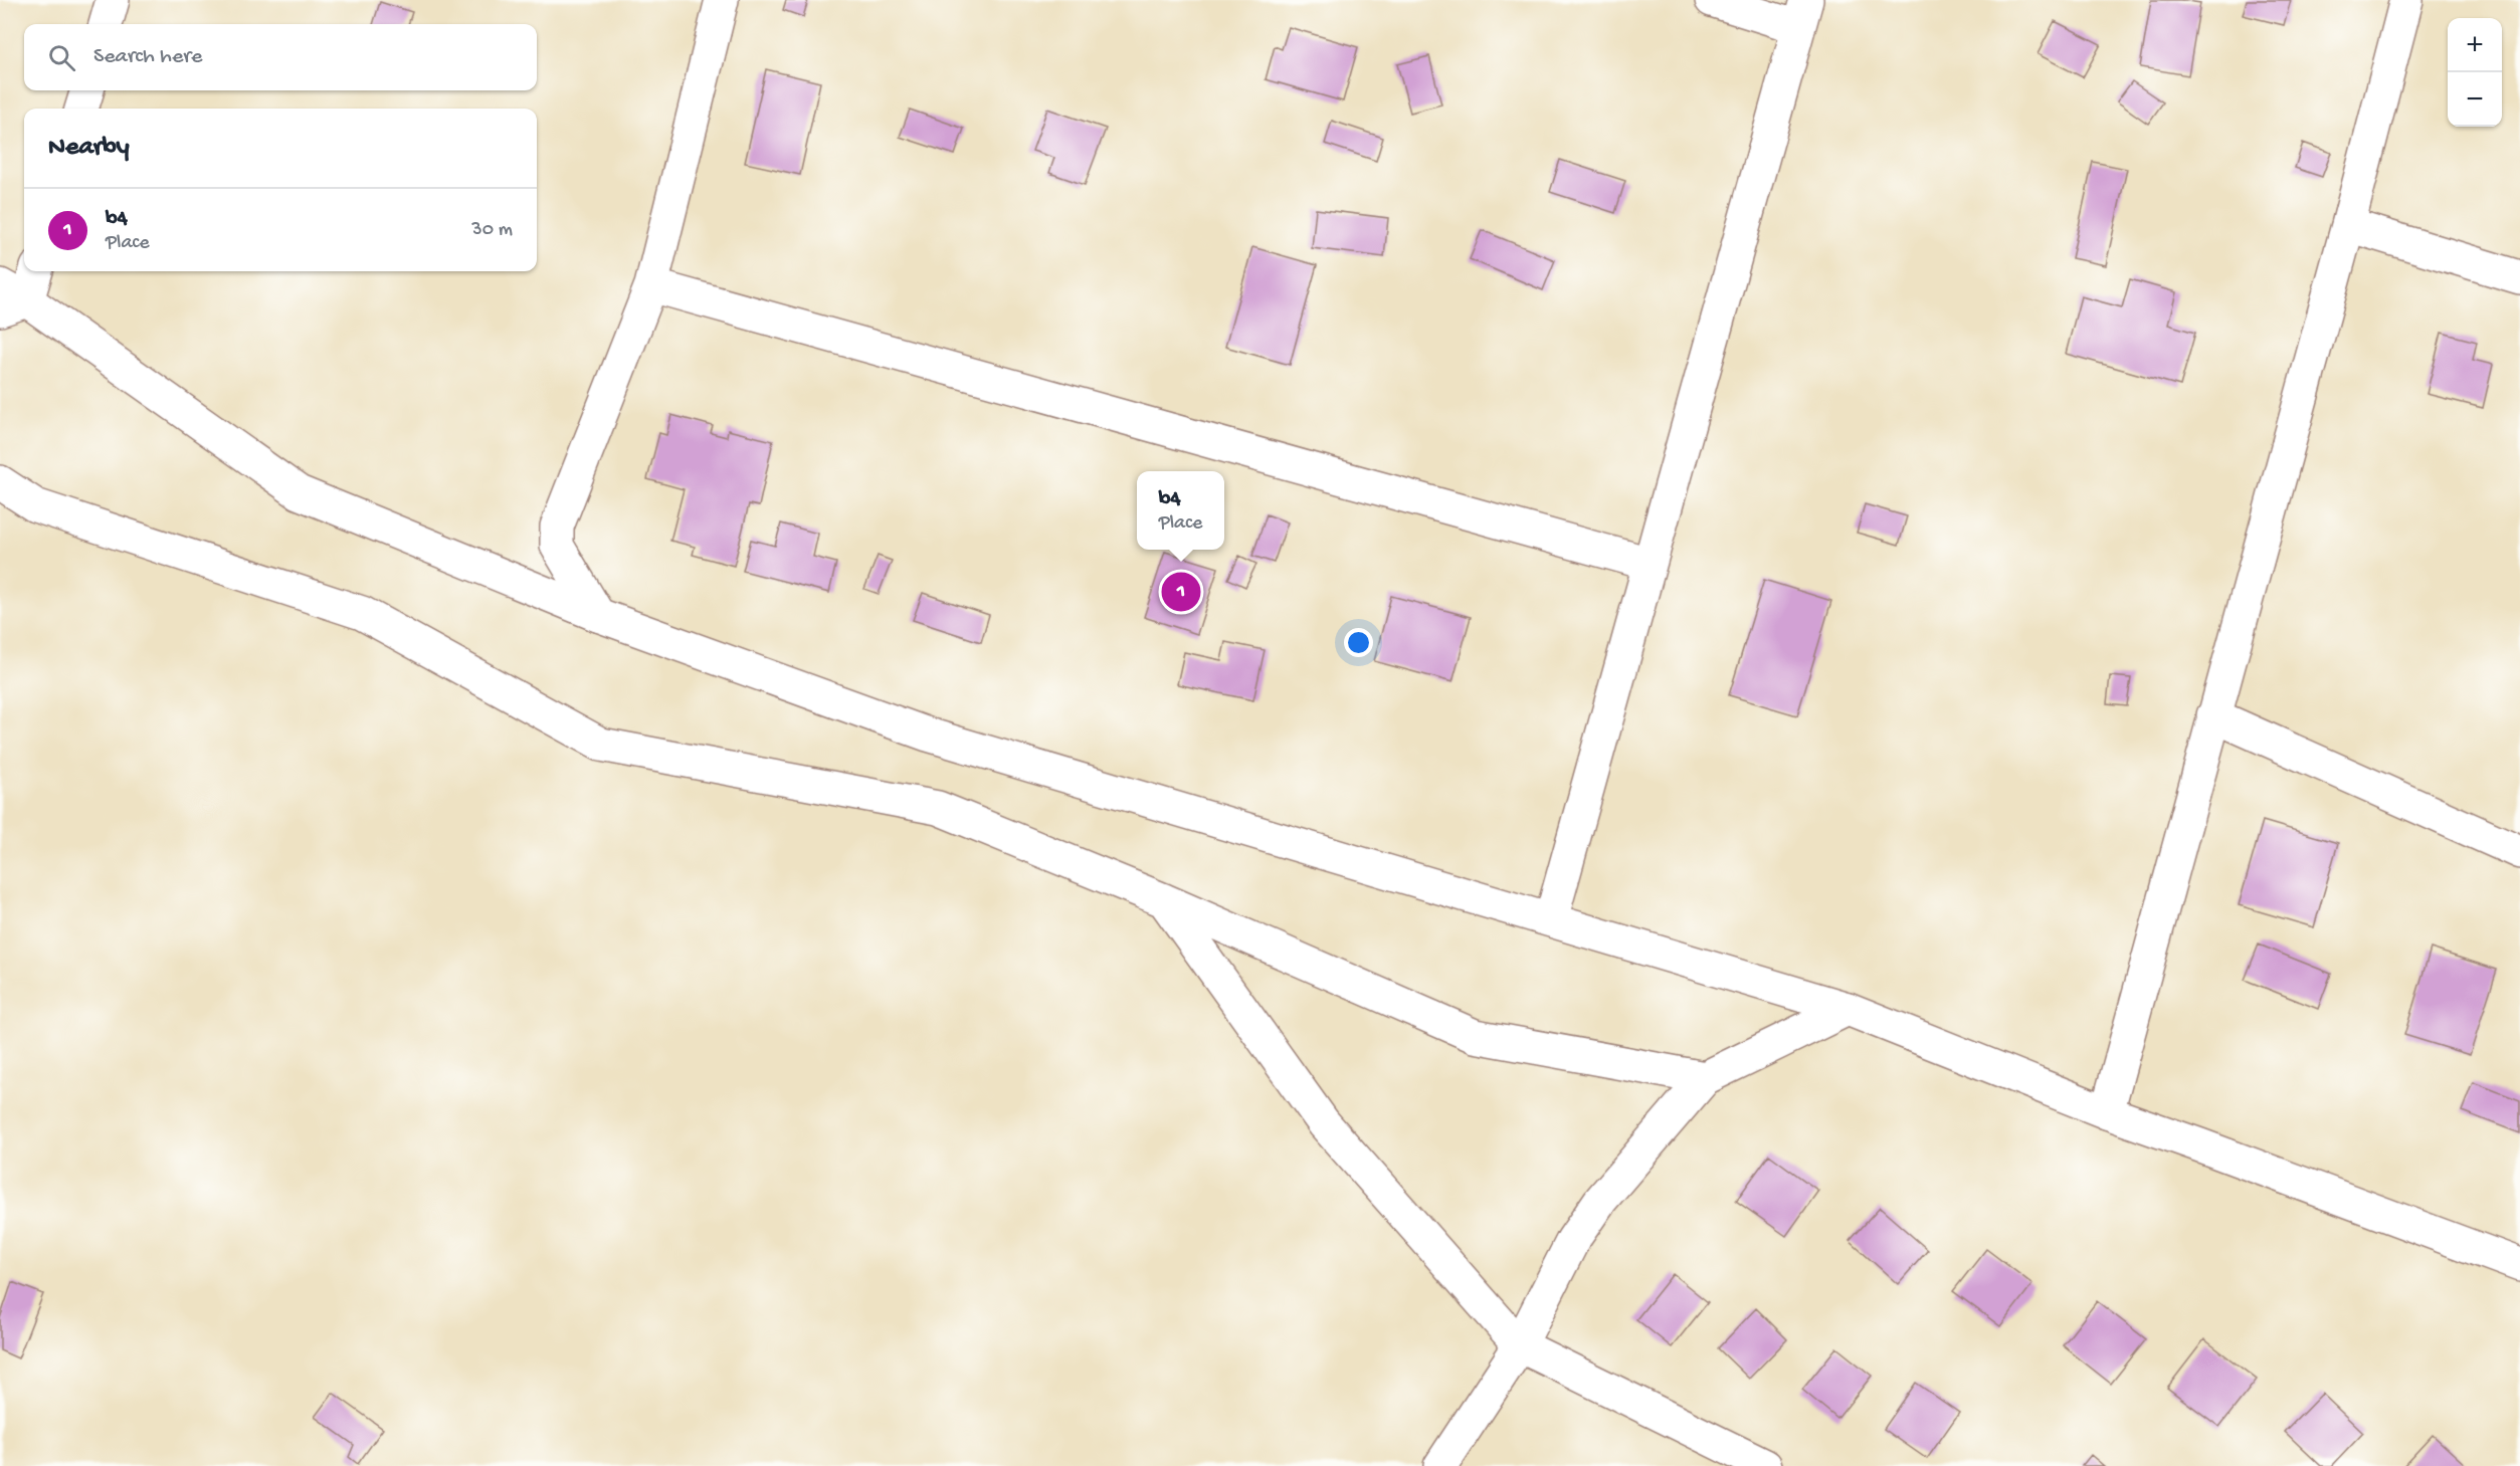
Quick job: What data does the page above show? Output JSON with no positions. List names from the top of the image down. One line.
{"page":{"map_buttons":["+","−"],"search":"Search here","heading":"Nearby","list":[{"mark":"1","name":"b4","note":"Place","value":"30 m"}],"popup":["b4","Place"],"pins":"1"}}
